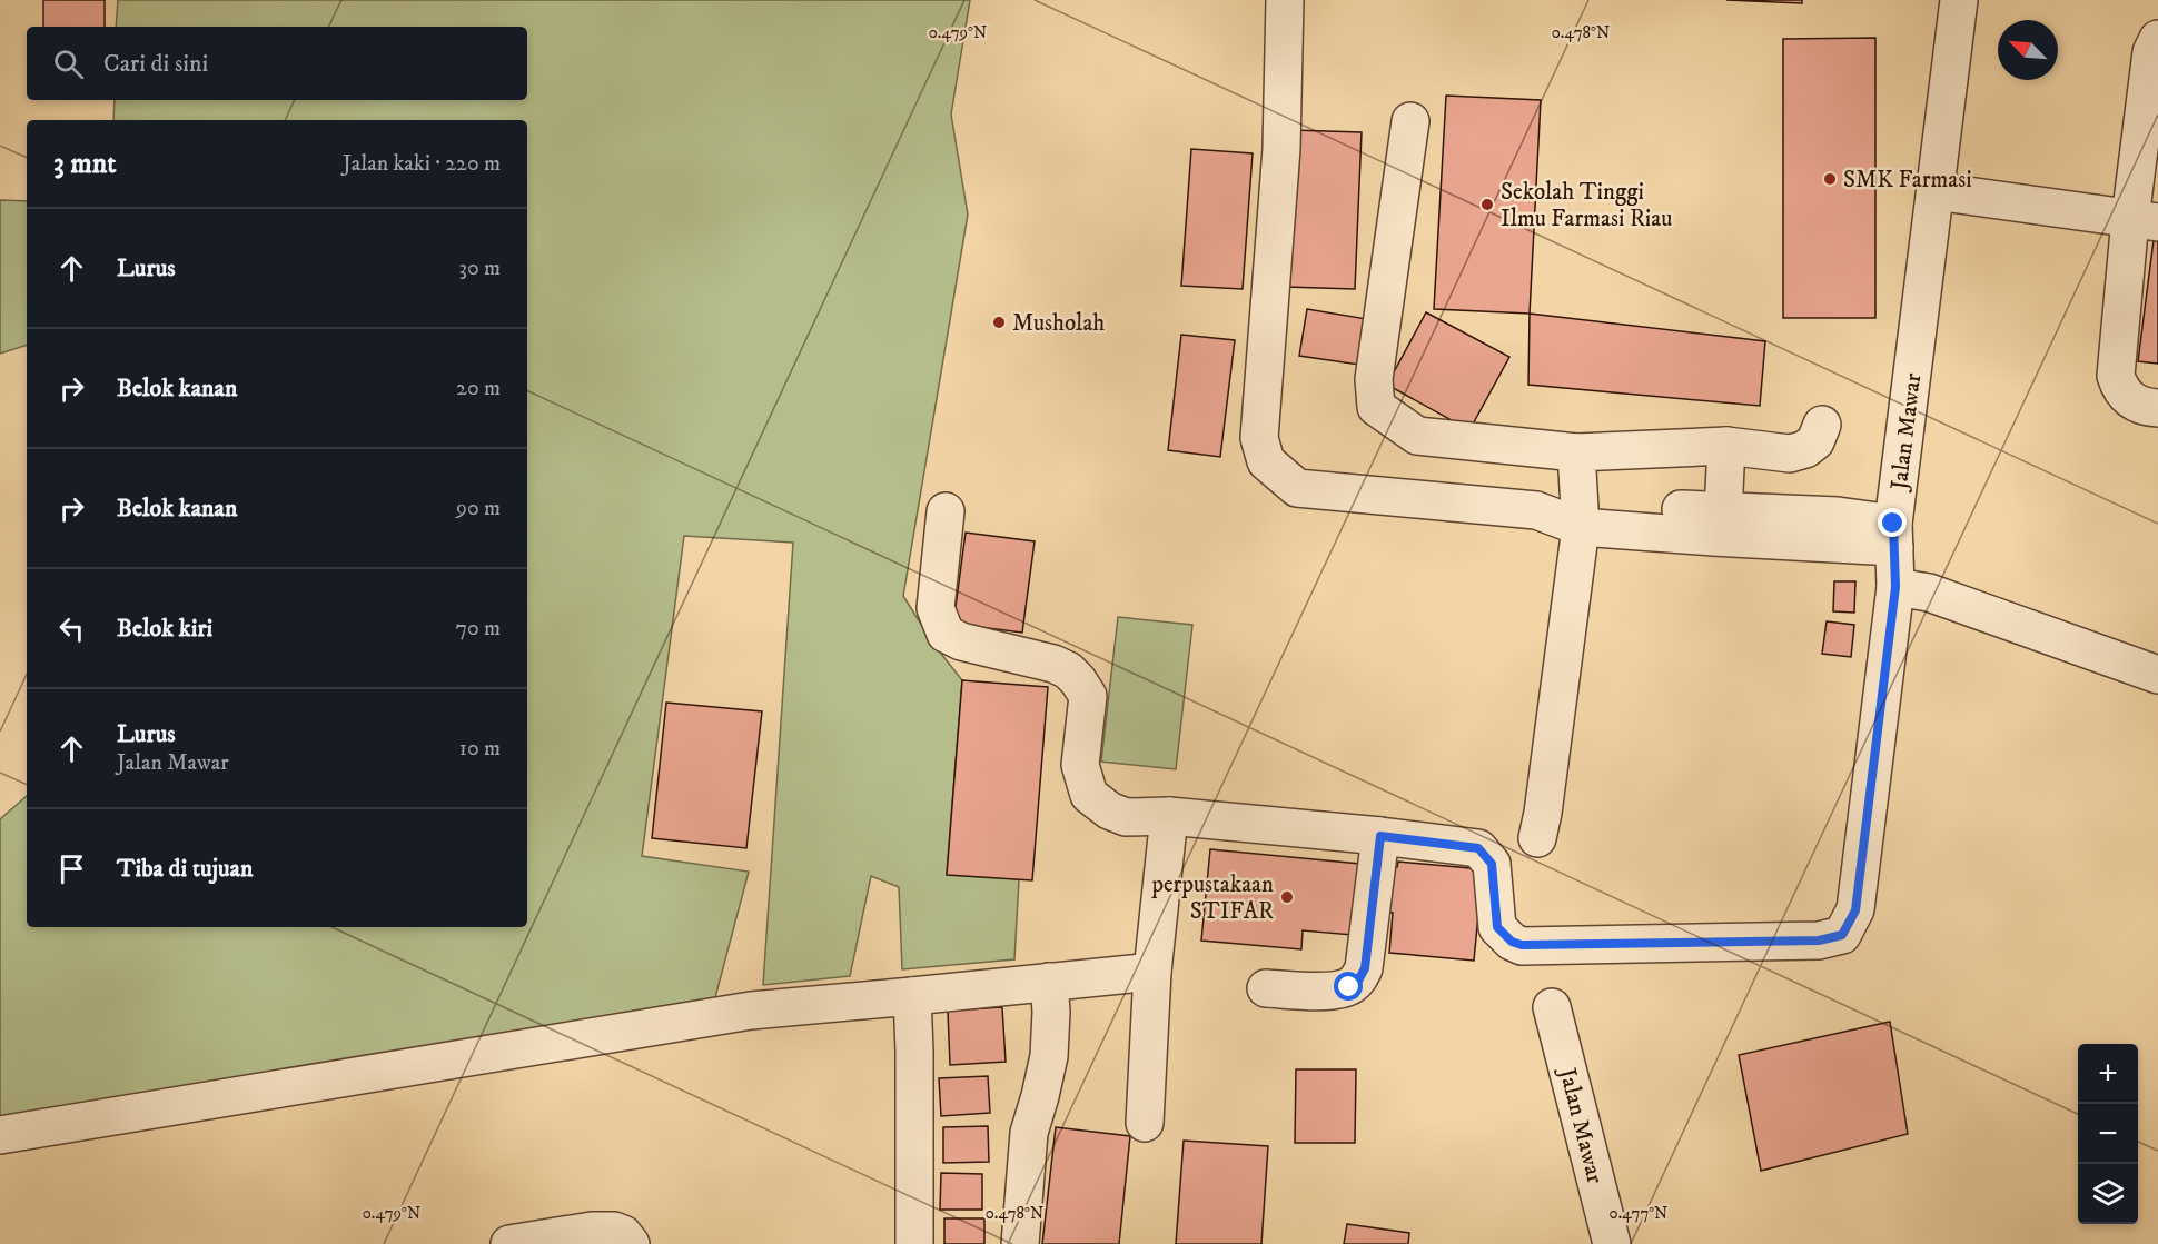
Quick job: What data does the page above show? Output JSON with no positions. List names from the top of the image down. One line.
{"streets":{"street":["Jalan Mawar"]},"places":["SMK Farmasi","Sekolah Tinggi Ilmu Farmasi Riau","Musholah","perpustakaan STIFAR"],"north":"top left","page":{"search":"Cari di sini","heading":["3 mnt","Jalan kaki · 220 m"],"list":[["Lurus","30 m"],["Belok kanan","20 m"],["Belok kanan","90 m"],["Belok kiri","70 m"],["Lurus","Jalan Mawar","10 m"],"Tiba di tujuan"],"map_buttons":["+","−"]},"coordinates":["0.479°N","0.478°N","0.477°N"]}
